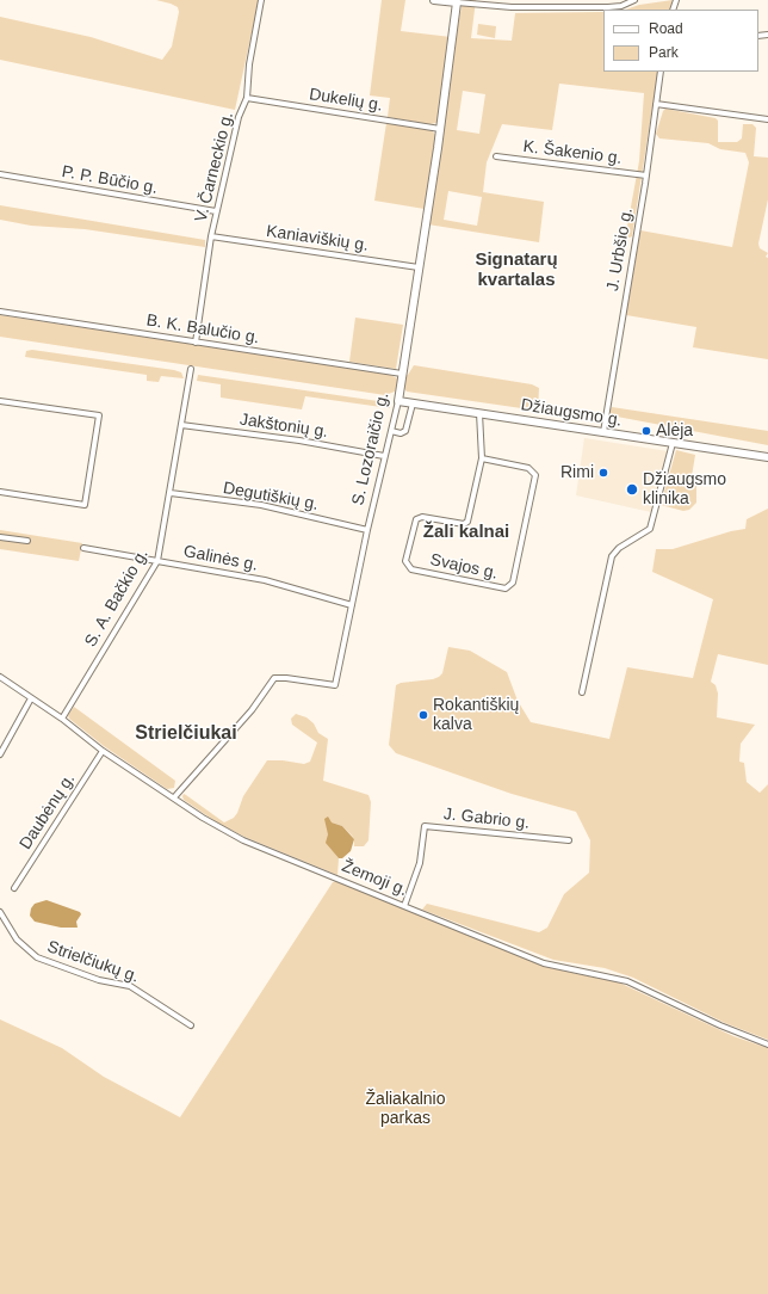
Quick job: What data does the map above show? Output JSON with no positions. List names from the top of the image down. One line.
{"streets":{"street":["Dukelių g.","K. Šakenio g.","V. Čarneckio g.","P. P. Būčio g.","Kaniaviškių g.","J. Urbšio g.","B. K. Balučio g.","Džiaugsmo g.","Jakštonių g.","S. Lozoraičio g.","Degutiškių g.","Galinės g.","Svajos g.","S. A. Bačkio g.","Daubėnų g.","J. Gabrio g.","Žemoji g.","Strielčiukų g."]},"crossings":[["Dukelių g.","V. Čarneckio g."],["Dukelių g.","S. Lozoraičio g."],["K. Šakenio g.","J. Urbšio g."],["V. Čarneckio g.","P. P. Būčio g."],["V. Čarneckio g.","Kaniaviškių g."],["V. Čarneckio g.","B. K. Balučio g."],["Kaniaviškių g.","S. Lozoraičio g."],["J. Urbšio g.","Džiaugsmo g."],["B. K. Balučio g.","S. Lozoraičio g."],["Džiaugsmo g.","S. Lozoraičio g."],["Džiaugsmo g.","Svajos g."],["Jakštonių g.","S. Lozoraičio g."],["Jakštonių g.","S. A. Bačkio g."],["S. Lozoraičio g.","Degutiškių g."],["S. Lozoraičio g.","Galinės g."],["S. Lozoraičio g.","Žemoji g."],["Degutiškių g.","S. A. Bačkio g."],["Galinės g.","S. A. Bačkio g."],["S. A. Bačkio g.","Žemoji g."],["Daubėnų g.","Žemoji g."],["J. Gabrio g.","Žemoji g."]],"districts":["Signatarų kvartalas","Žali kalnai","Strielčiukai"],"parks":["Žaliakalnio parkas"],"places":["Alėja","Rimi","Džiaugsmo klinika","Rokantiškių kalva"],"legend":["Road","Park"]}
